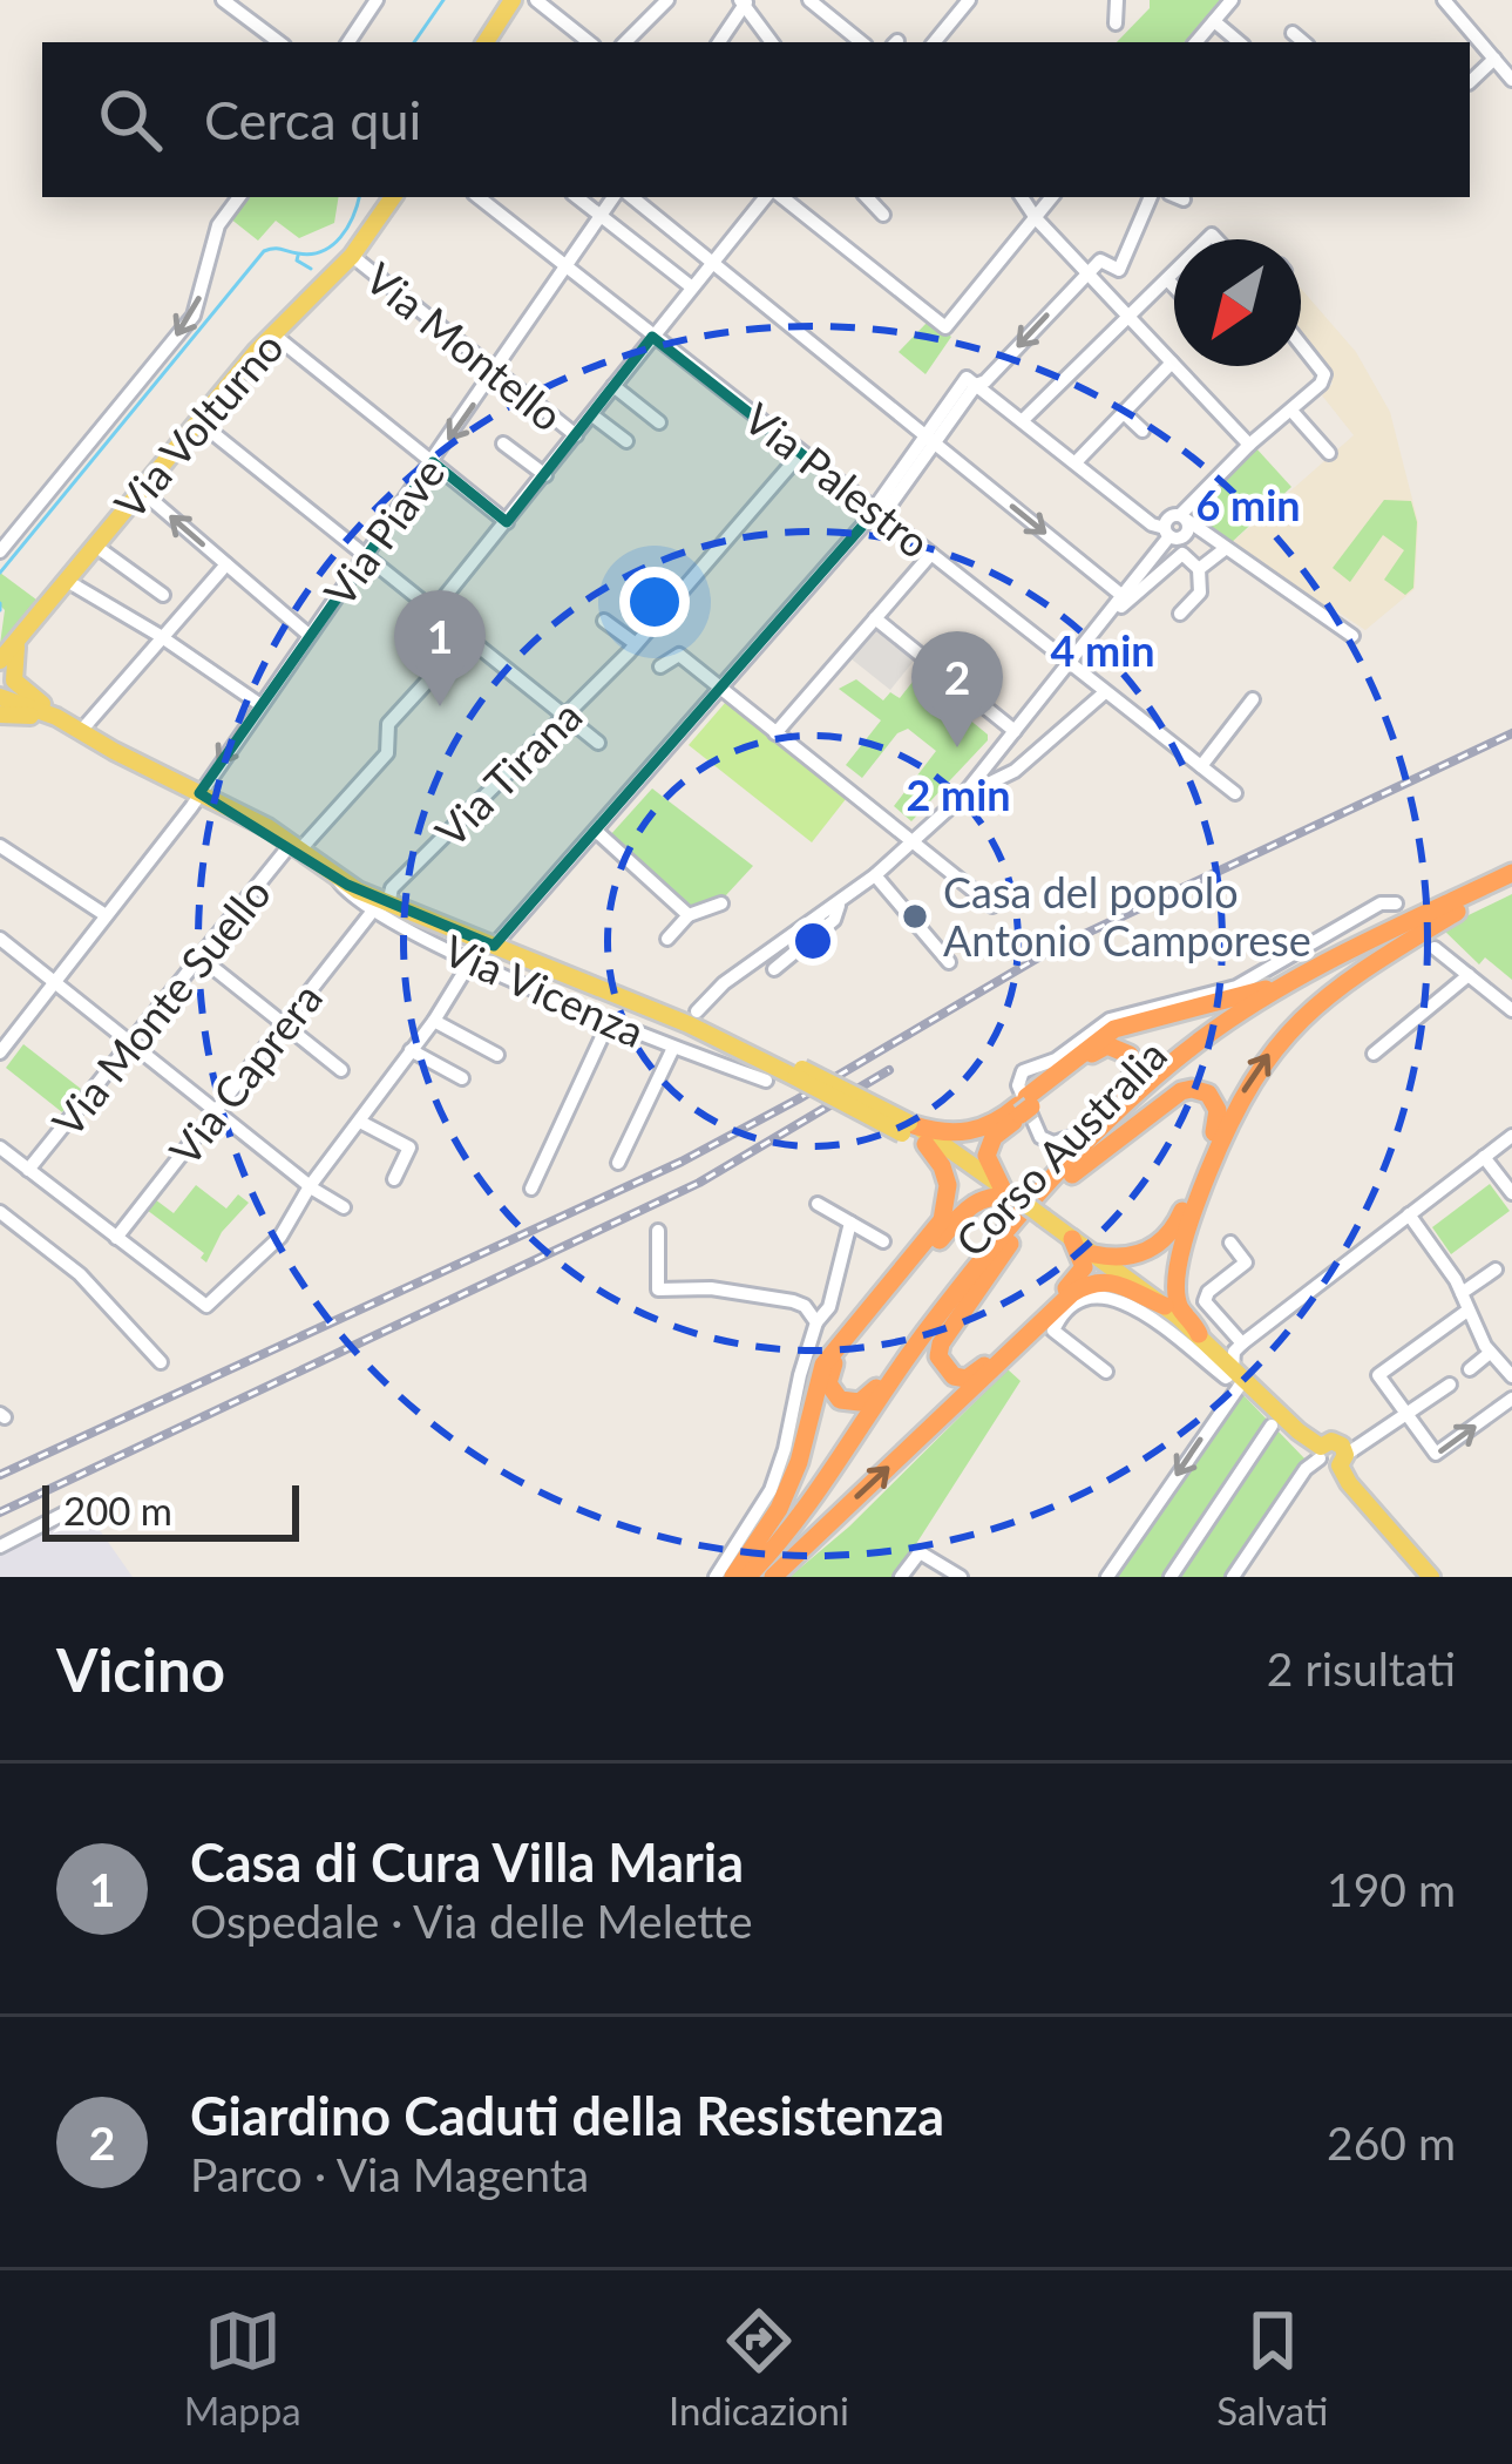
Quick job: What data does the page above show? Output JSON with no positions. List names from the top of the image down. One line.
{"streets":{"highway":["Corso Australia"],"main road":["Via Volturno","Via Vicenza"],"street":["Via Montello","Via Palestro","Via Piave","Via Tirana","Via Monte Suello","Via Caprera"]},"crossings":[["Via Montello","Via Volturno"],["Via Montello","Via Piave"],["Via Volturno","Via Vicenza"],["Via Palestro","Via Piave"],["Via Palestro","Via Tirana"],["Via Piave","Via Vicenza"],["Via Tirana","Via Vicenza"],["Via Tirana","Via Caprera"],["Via Vicenza","Via Monte Suello"],["Via Vicenza","Via Caprera"]],"places":["Casa del popolo Antonio Camporese"],"scale_bar":"200 m","north":"bottom left","page":{"search":"Cerca qui","pins":["1","2"],"scale":"200 m","heading":["Vicino","2 risultati"],"list":[{"mark":"1","name":"Casa di Cura Villa Maria","note":"Ospedale · Via delle Melette","value":"190 m"},{"mark":"2","name":"Giardino Caduti della Resistenza","note":"Parco · Via Magenta","value":"260 m"}],"nav":["Mappa","Indicazioni","Salvati"]},"rings":["6 min","4 min","2 min"]}
